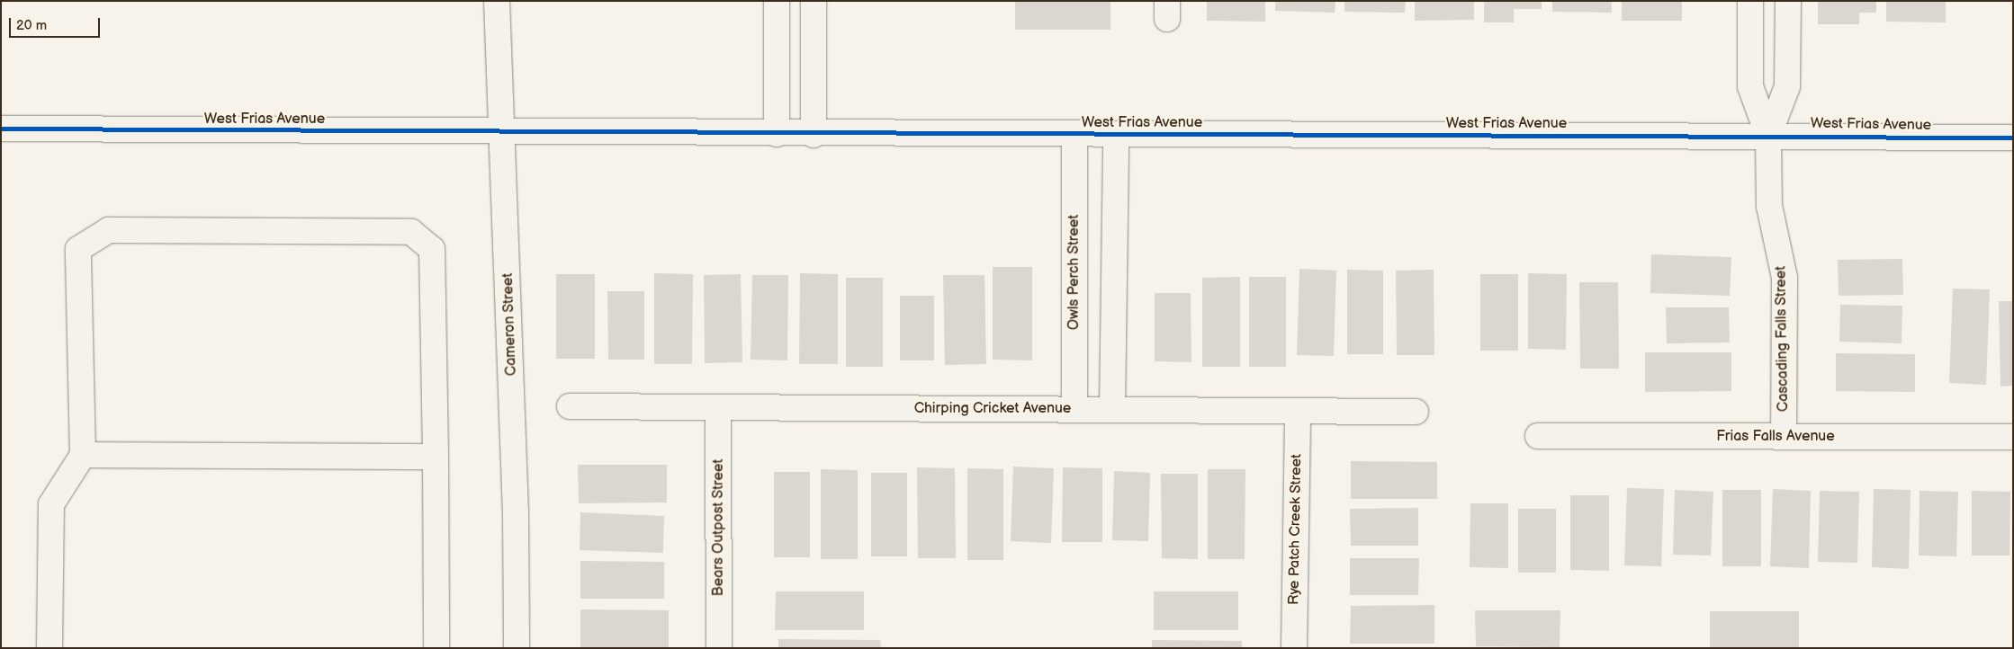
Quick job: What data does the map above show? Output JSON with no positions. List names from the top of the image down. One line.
{"streets":{"street":["West Frias Avenue","Owls Perch Street","Cameron Street","Cascading Falls Street","Chirping Cricket Avenue","Frias Falls Avenue","Bears Outpost Street","Rye Patch Creek Street"]},"crossings":[["West Frias Avenue","Owls Perch Street"],["West Frias Avenue","Cameron Street"],["West Frias Avenue","Cascading Falls Street"],["Owls Perch Street","Chirping Cricket Avenue"],["Cascading Falls Street","Frias Falls Avenue"],["Chirping Cricket Avenue","Bears Outpost Street"],["Chirping Cricket Avenue","Rye Patch Creek Street"]],"scale_bar":"20 m"}
